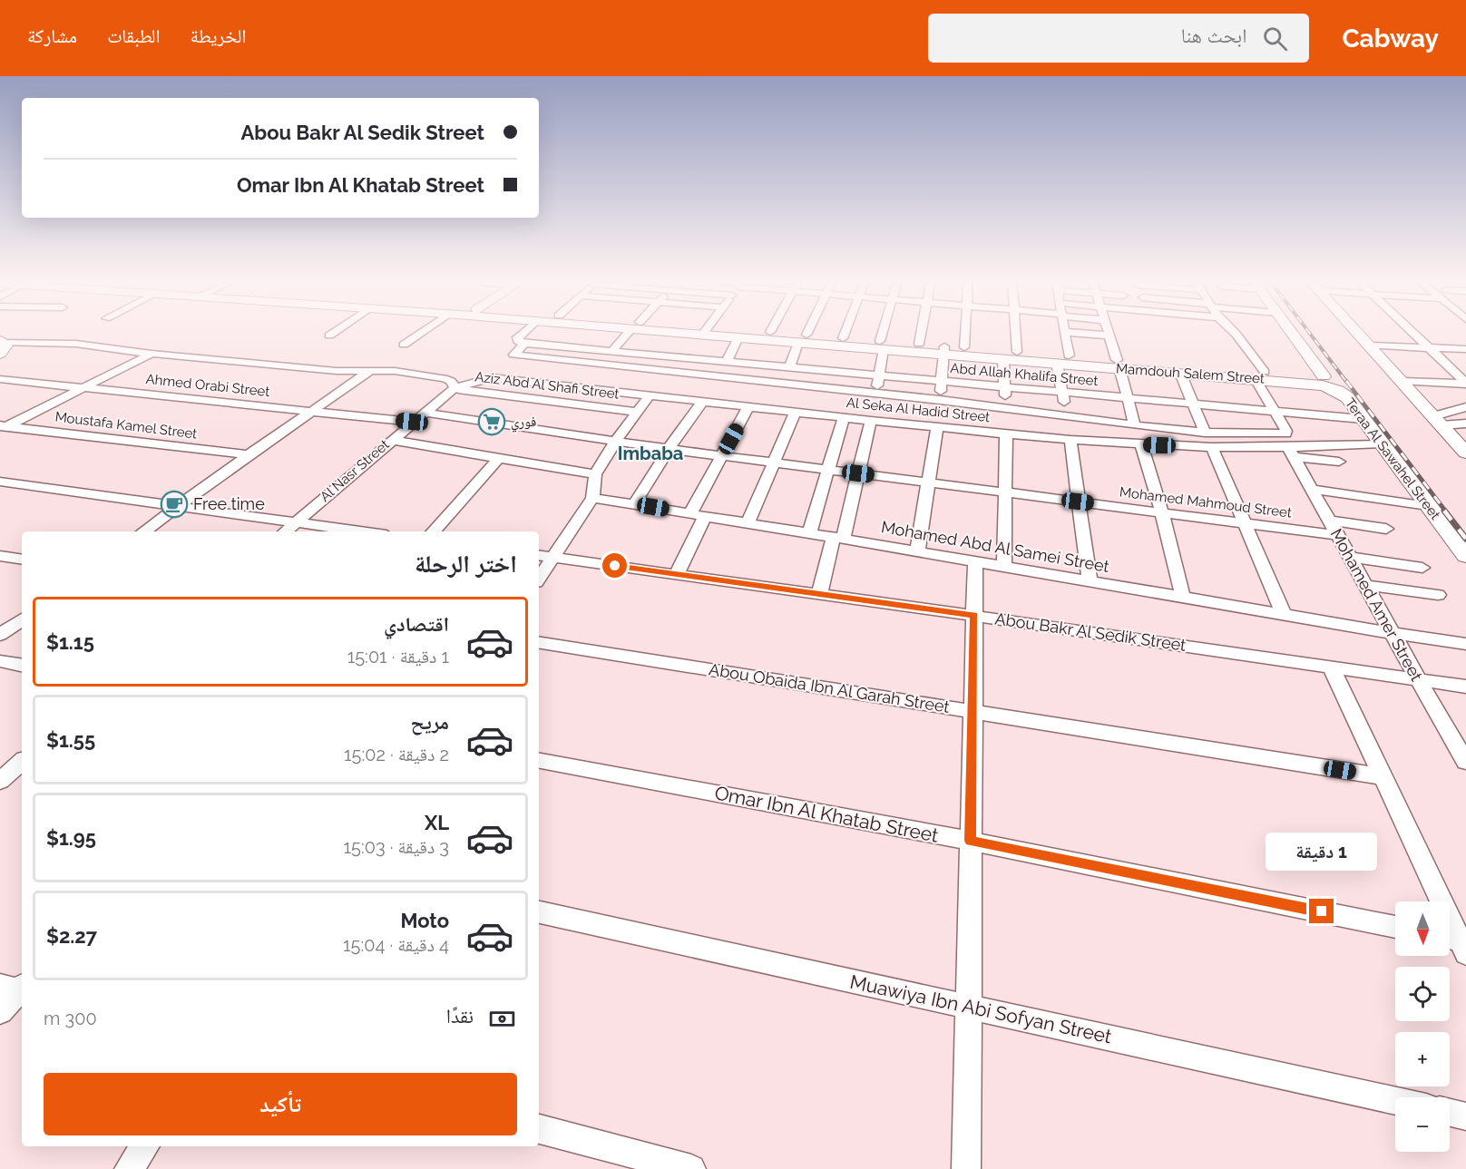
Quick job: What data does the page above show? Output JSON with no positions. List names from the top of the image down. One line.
{"streets":{"main road":["Mamdouh Salem Street","Teraa Al Sawahel Street"],"street":["Abd Allah Khalifa Street","Ahmed Orabi Street","Aziz Abd Al Shafi Street","Al Seka Al Hadid Street","Moustafa Kamel Street","Al Nasr Street","Mohamed Mahmoud Street","Mohamed Abd Al Samei Street","Mohamed Amer Street","Abou Bakr Al Sedik Street","Abou Obaida Ibn Al Garah Street","Omar Ibn Al Khatab Street","Muawiya Ibn Abi Sofyan Street"]},"crossings":[["Mamdouh Salem Street","Teraa Al Sawahel Street"],["Abd Allah Khalifa Street","Al Seka Al Hadid Street"],["Abd Allah Khalifa Street","Teraa Al Sawahel Street"],["Ahmed Orabi Street","Al Nasr Street"],["Aziz Abd Al Shafi Street","Al Seka Al Hadid Street"],["Aziz Abd Al Shafi Street","Al Nasr Street"],["Al Seka Al Hadid Street","Teraa Al Sawahel Street"],["Al Seka Al Hadid Street","Al Nasr Street"],["Al Seka Al Hadid Street","Mohamed Amer Street"],["Al Nasr Street","Mohamed Mahmoud Street"],["Mohamed Mahmoud Street","Mohamed Amer Street"],["Mohamed Abd Al Samei Street","Mohamed Amer Street"],["Mohamed Amer Street","Abou Bakr Al Sedik Street"]],"districts":["Imbaba"],"places":{"supermarket":["فوري"],"cafe":["Free time"]},"north":"bottom","page":{"header":"Cabway","search":"ابحث هنا","nav":["الخريطة","الطبقات","مشاركة"],"banner":["Abou Bakr Al Sedik Street","Omar Ibn Al Khatab Street"],"heading":"اختر الرحلة","list":[{"name":"اقتصادي","note":"1 دقيقة · 15:01","value":"$1.15"},{"name":"مريح","note":"2 دقيقة · 15:02","value":"$1.55"},{"name":"XL","note":"3 دقيقة · 15:03","value":"$1.95"},{"name":"Moto","note":"4 دقيقة · 15:04","value":"$2.27"}],"bubble":"1 دقيقة","map_buttons":["+","−"],"pay":["نقدًا","300 m"],"buttons":"تأكيد"}}
